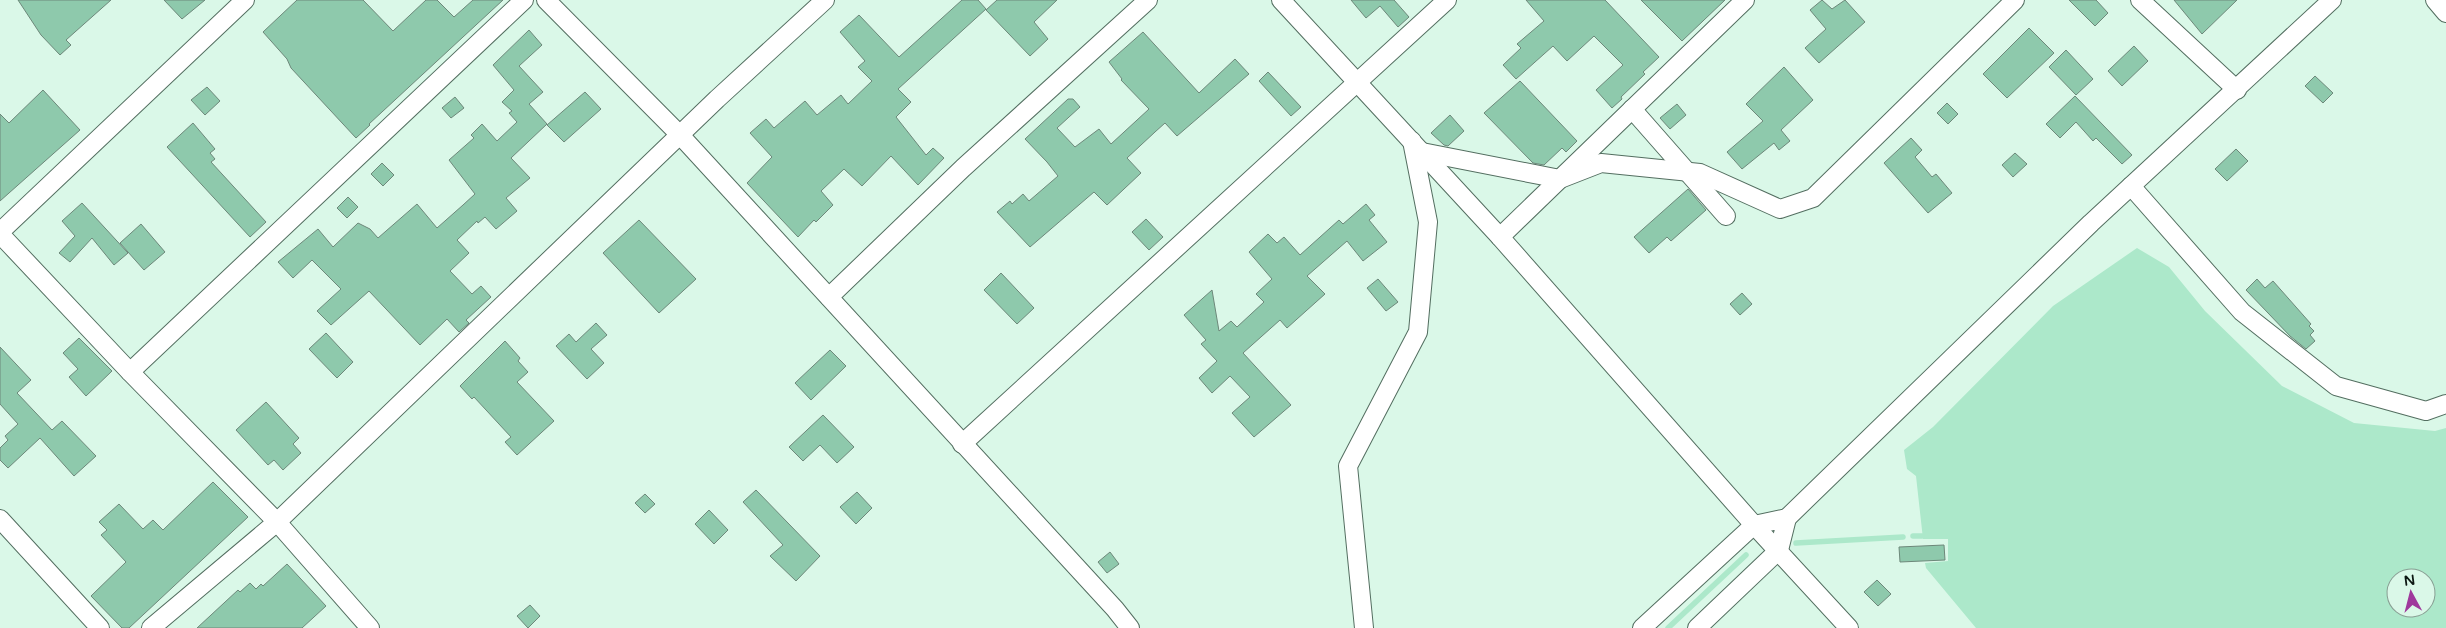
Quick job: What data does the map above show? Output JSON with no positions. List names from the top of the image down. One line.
{"north":"top"}
